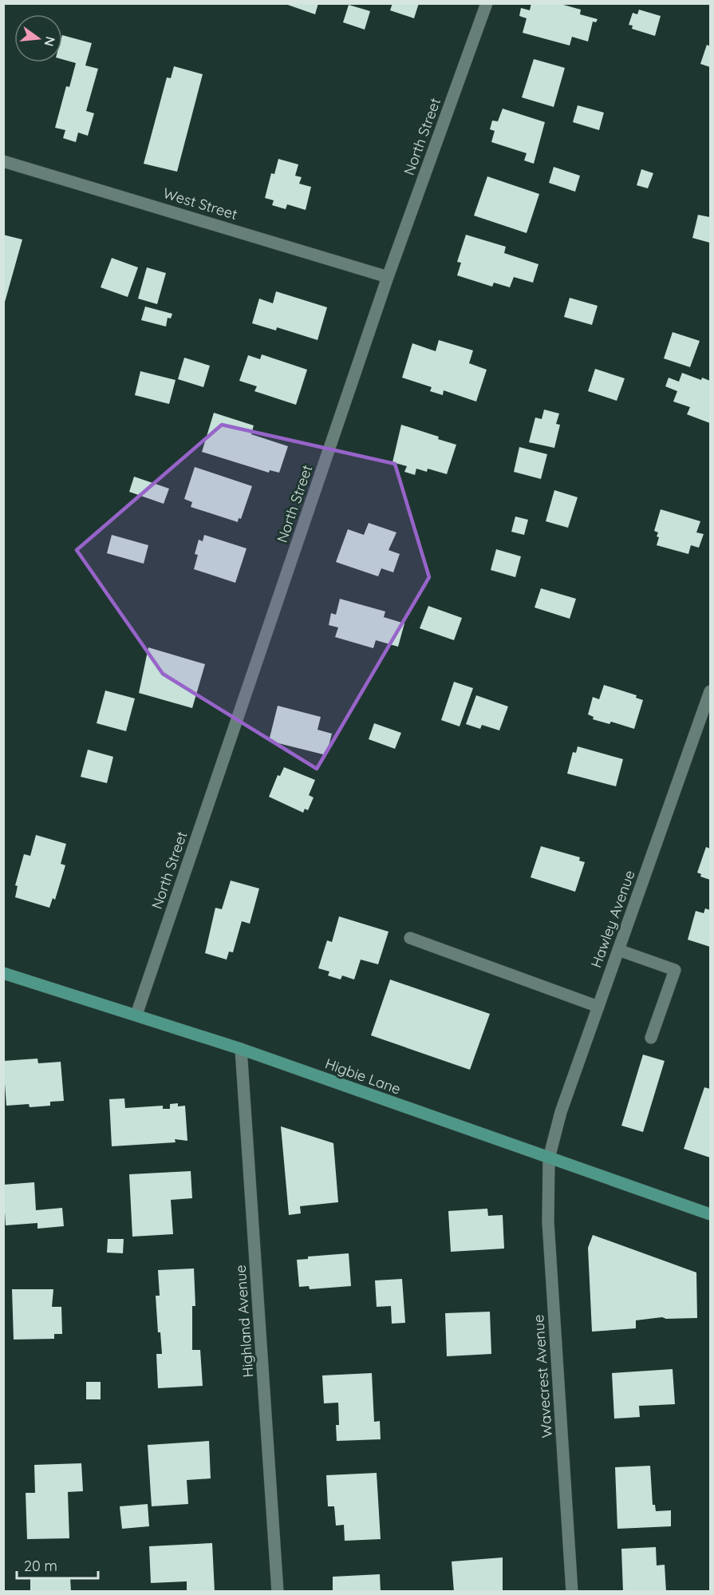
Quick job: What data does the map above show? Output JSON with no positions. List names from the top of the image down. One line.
{"streets":{"main road":["Higbie Lane"],"street":["North Street","West Street","Hawley Avenue","Highland Avenue","Wavecrest Avenue"]},"crossings":[["North Street","West Street"],["North Street","Higbie Lane"],["Hawley Avenue","Higbie Lane"],["Hawley Avenue","Wavecrest Avenue"],["Higbie Lane","Highland Avenue"],["Higbie Lane","Wavecrest Avenue"]],"scale_bar":"20 m","north":"right"}
